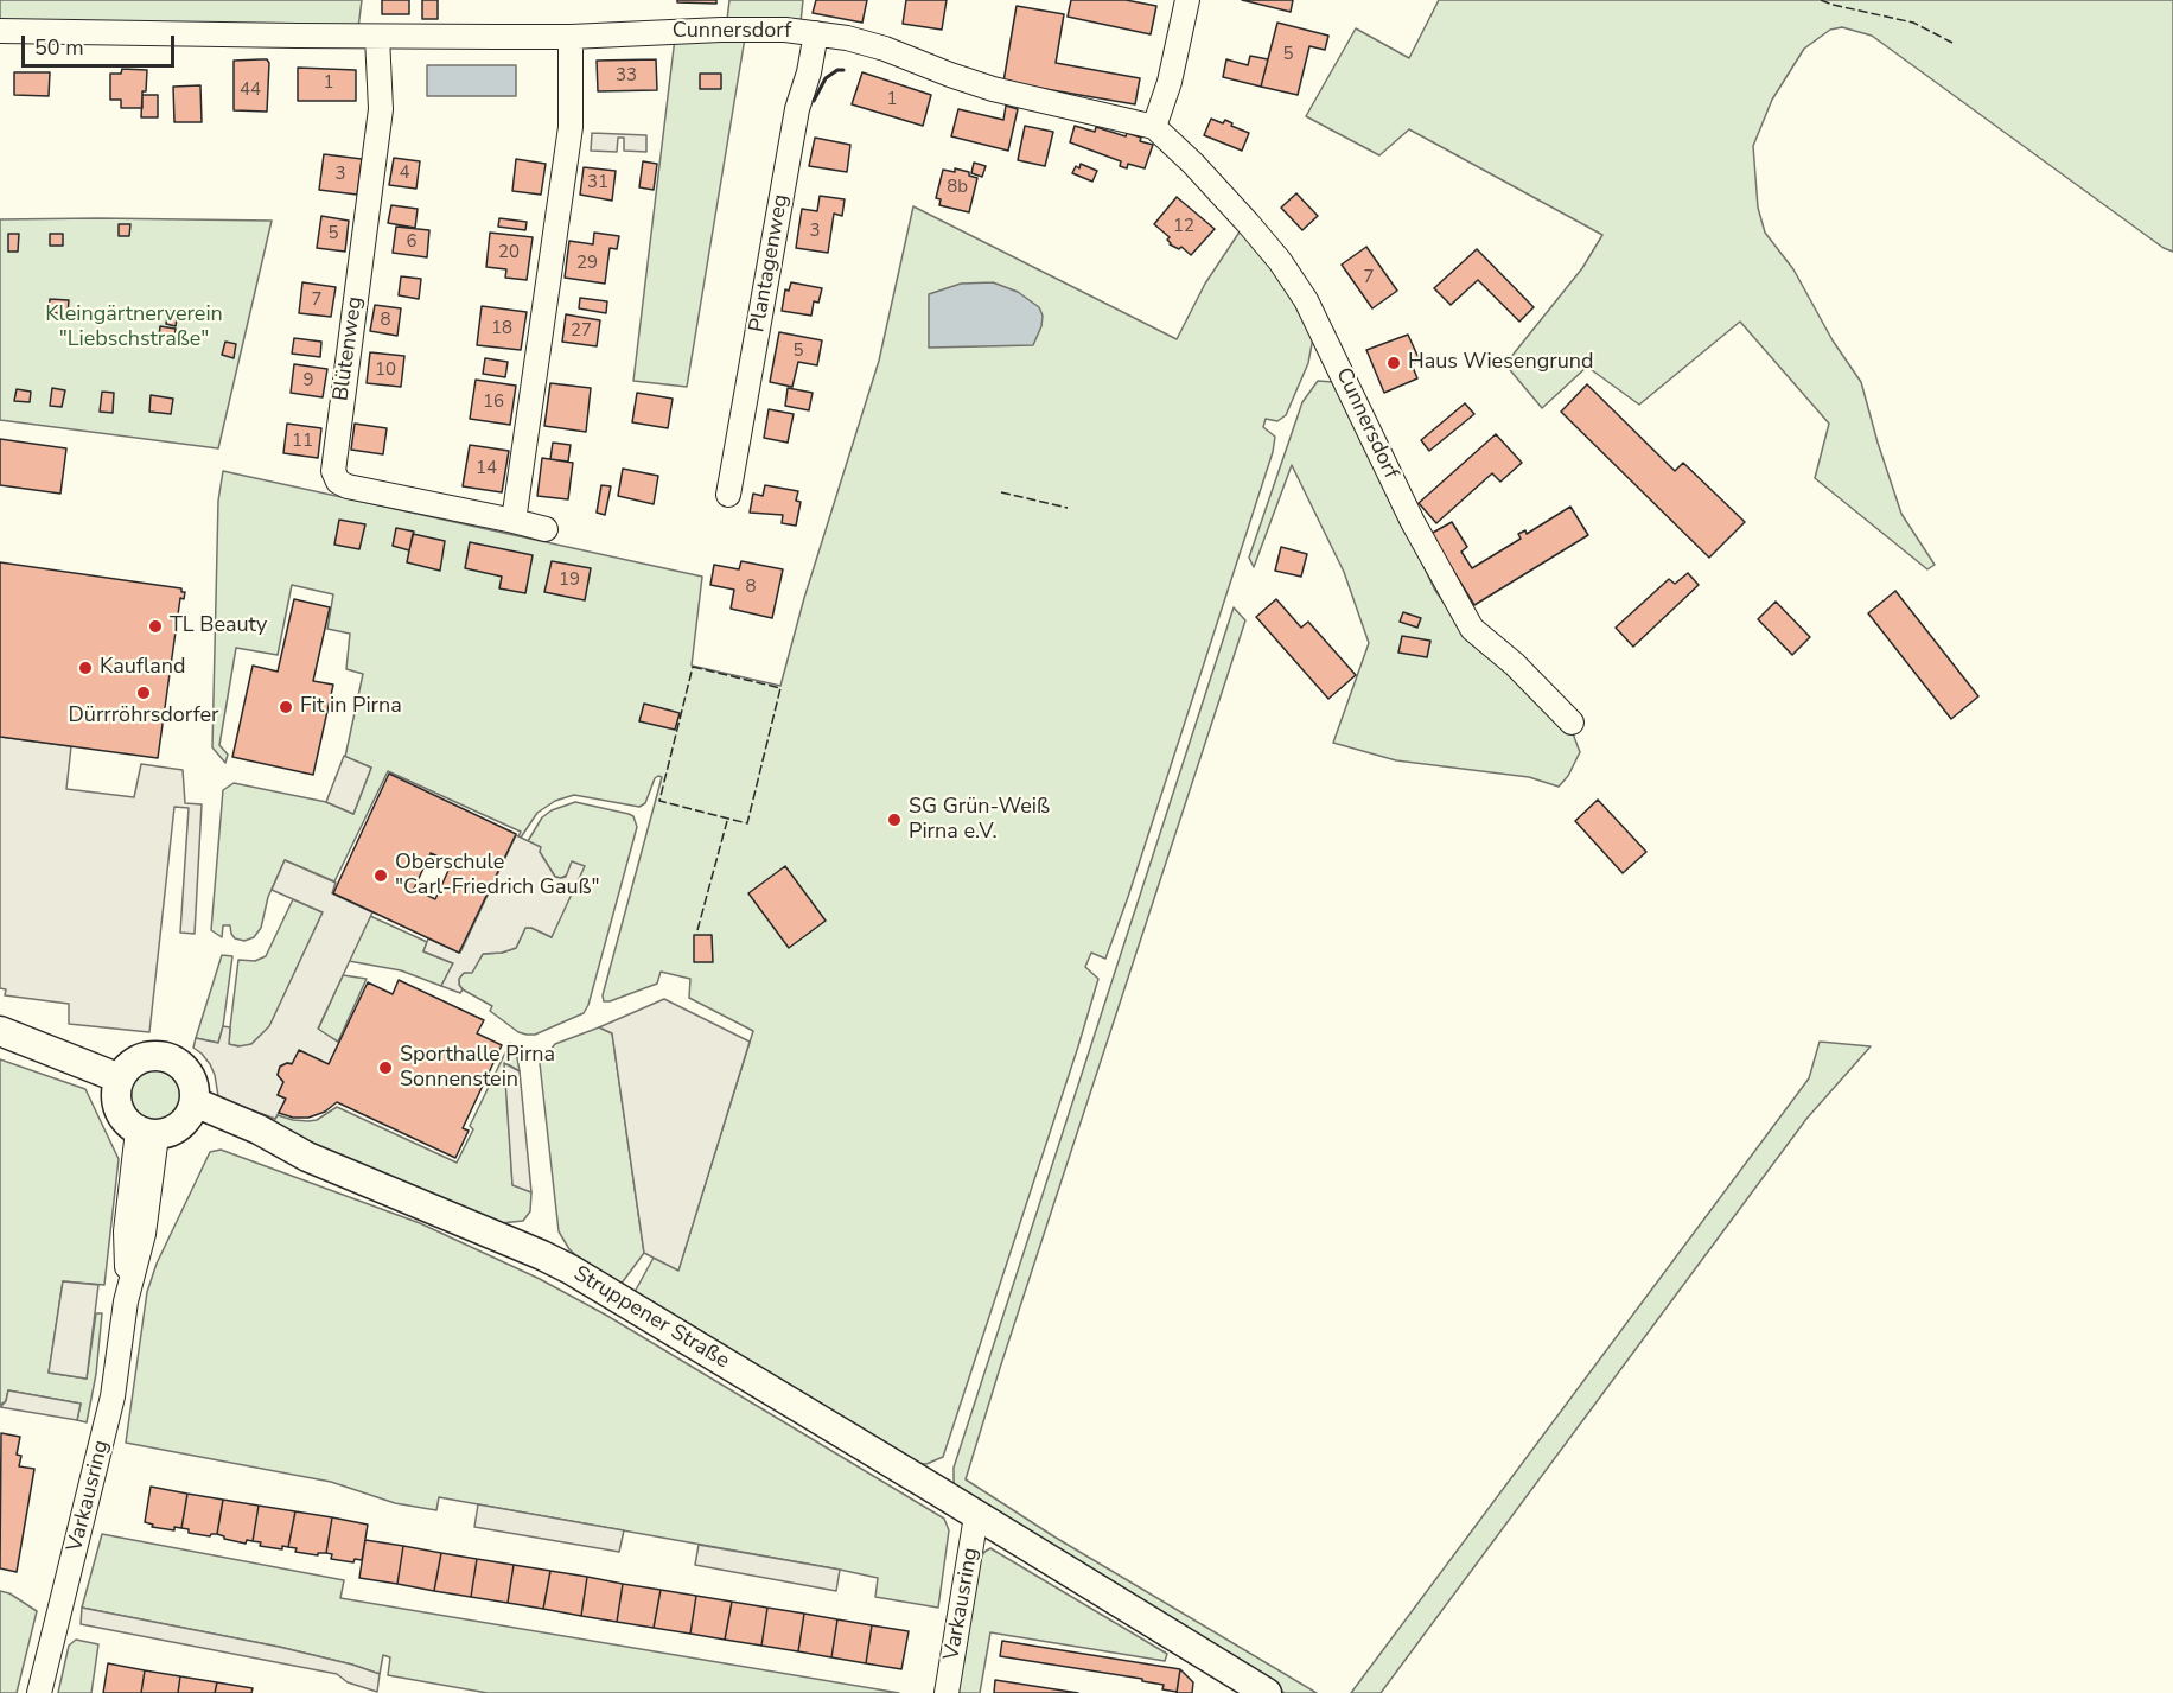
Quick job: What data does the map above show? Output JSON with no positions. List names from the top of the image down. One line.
{"streets":{"main road":["Struppener Straße"],"street":["Cunnersdorf","Plantagenweg","Blütenweg","Varkausring"]},"crossings":[["Cunnersdorf","Plantagenweg"],["Cunnersdorf","Blütenweg"],["Struppener Straße","Varkausring"]],"parks":["Kleingärtnerverein \"Liebschstraße\""],"places":["Haus Wiesengrund","TL Beauty","Kaufland","Dürrröhrsdorfer","Fit in Pirna","SG Grün-Weiß Pirna e.V.","Oberschule \"Carl-Friedrich Gauß\"","Sporthalle Pirna Sonnenstein"],"house_numbers":["5","33","1","44","1","4","3","31","8b","12","3","5","6","20","29","7","7","8","18","27","5","10","9","16","11","14","19","8"],"scale_bar":"50 m"}
